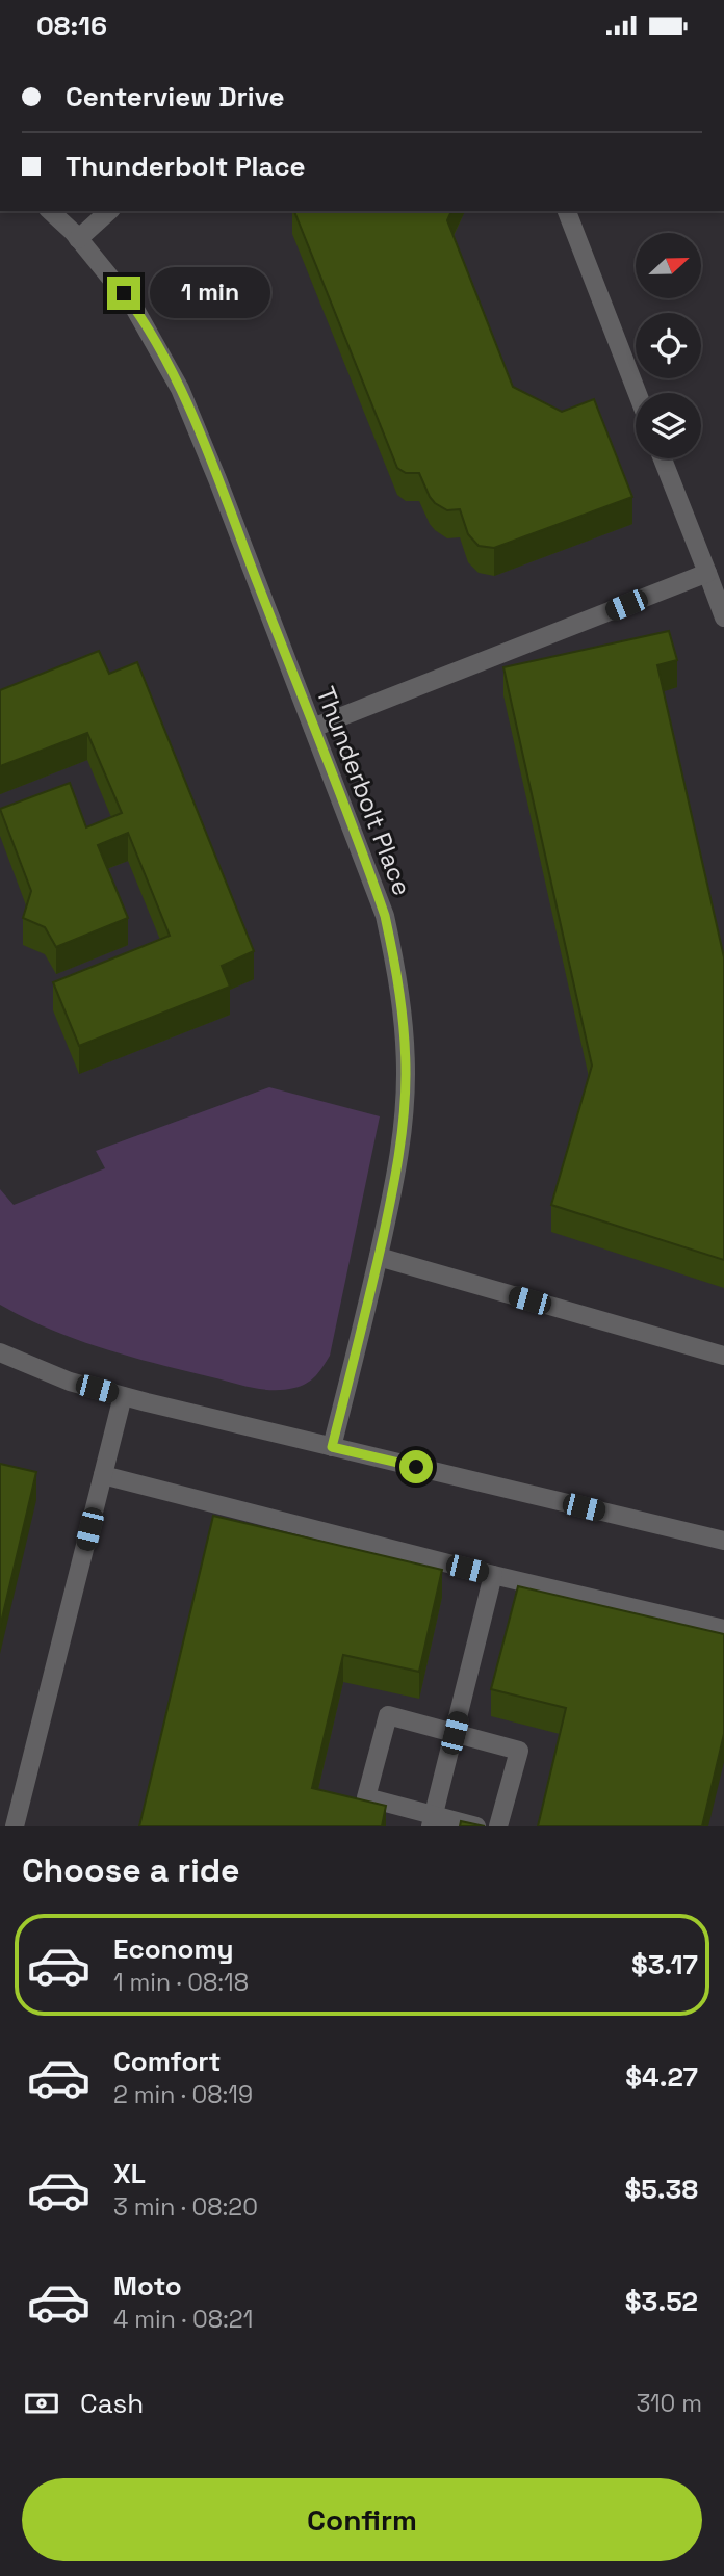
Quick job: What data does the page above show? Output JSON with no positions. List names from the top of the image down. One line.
{"streets":{"street":["Thunderbolt Place"]},"north":"right","page":{"status":"08:16","banner":["Centerview Drive","Thunderbolt Place"],"bubble":"1 min","heading":"Choose a ride","list":[{"name":"Economy","note":"1 min · 08:18","value":"$3.17"},{"name":"Comfort","note":"2 min · 08:19","value":"$4.27"},{"name":"XL","note":"3 min · 08:20","value":"$5.38"},{"name":"Moto","note":"4 min · 08:21","value":"$3.52"}],"pay":["Cash","310 m"],"buttons":"Confirm"}}
